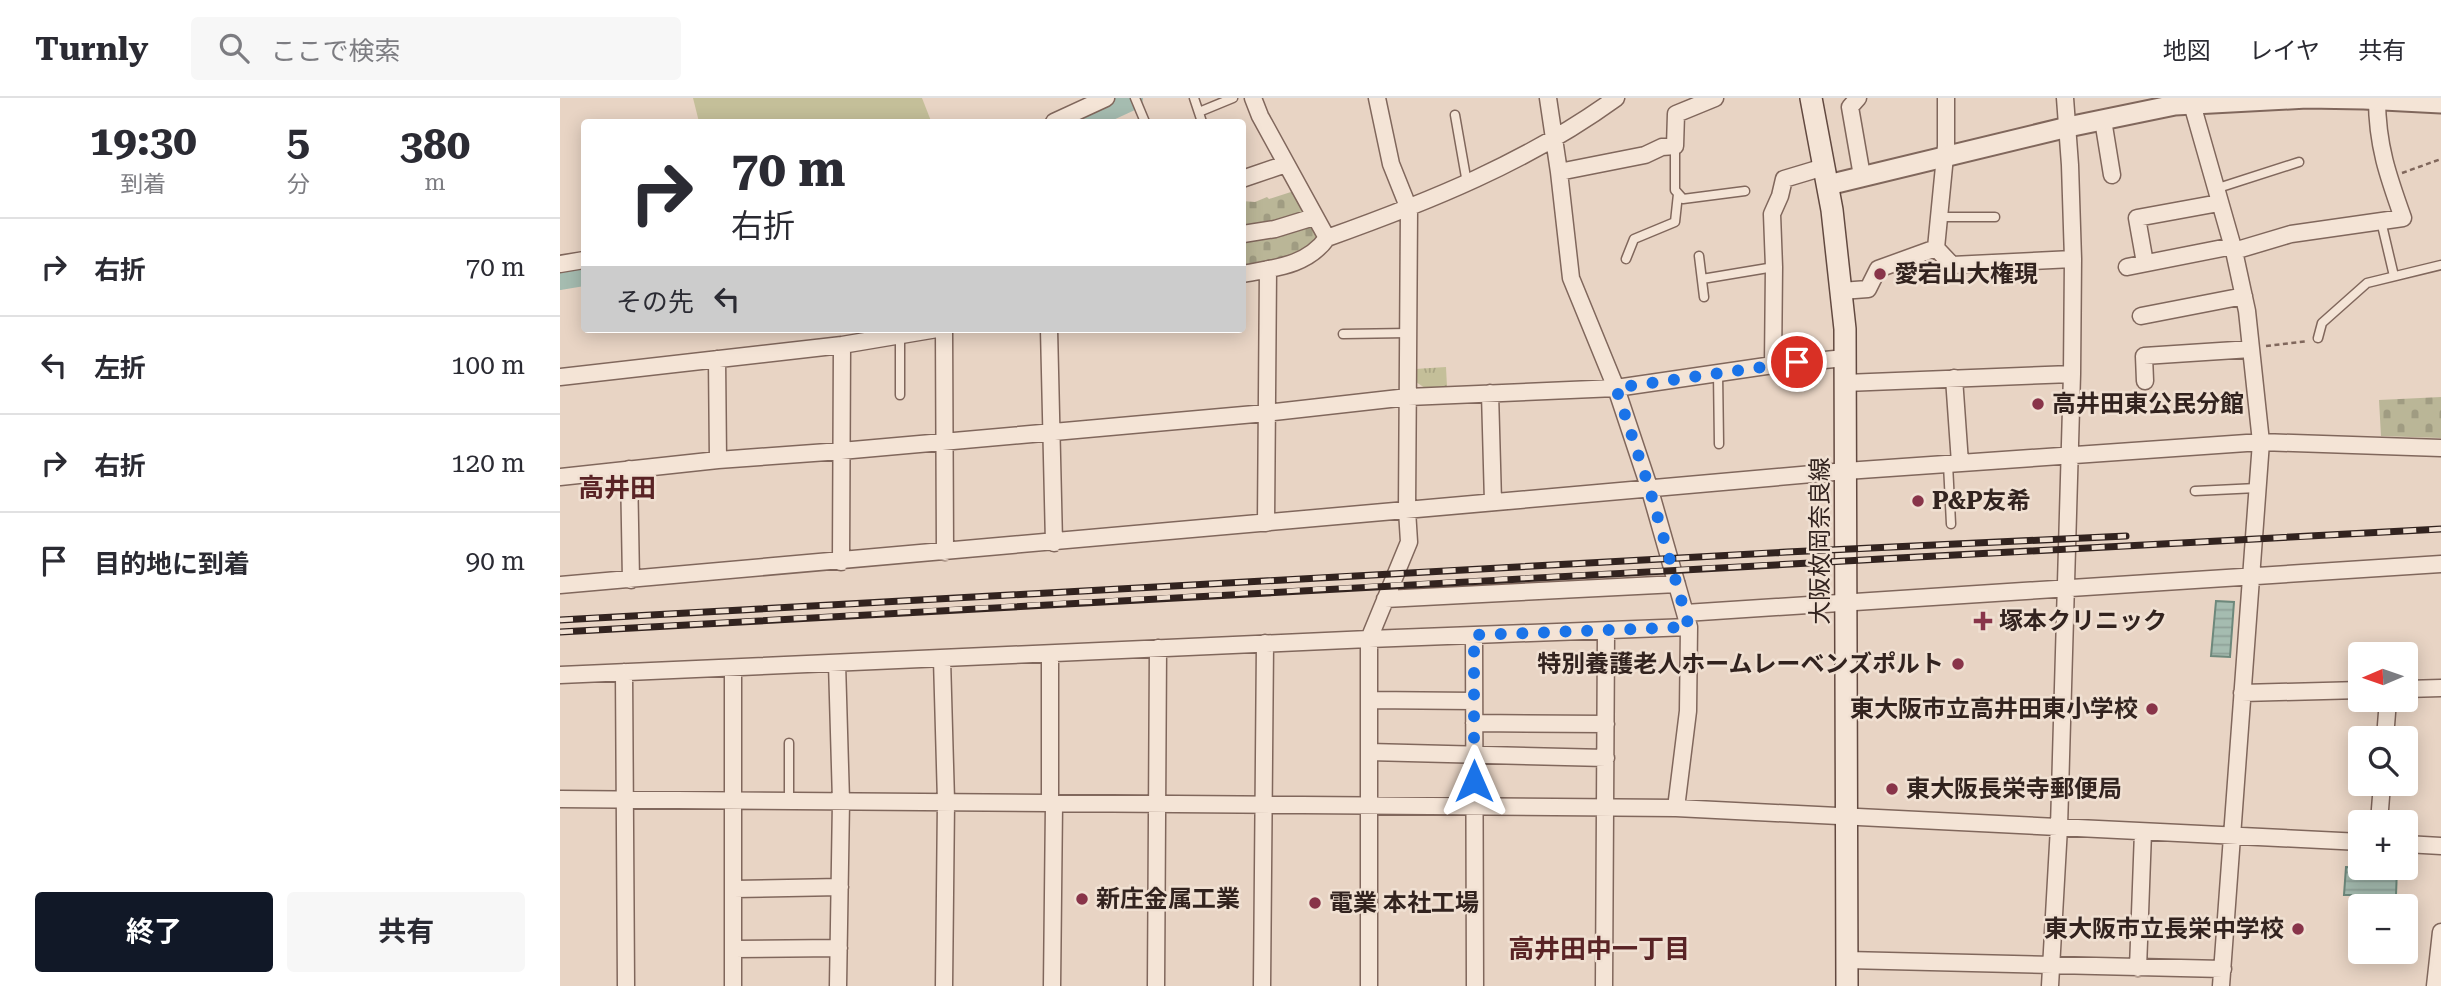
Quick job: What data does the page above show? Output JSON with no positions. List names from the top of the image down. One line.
{"streets":{"main road":["大阪枚岡奈良線"]},"districts":["高井田","高井田中一丁目"],"places":{"other":["愛宕山大権現","高井田東公民分館","P&P友希","特別養護老人ホームレーベンズポルト","東大阪市立高井田東小学校","東大阪長栄寺郵便局","新庄金属工業","電業 本社工場","東大阪市立長栄中学校"],"health":["塚本クリニック"]},"north":"left","page":{"header":"Turnly","search":"ここで検索","nav":["地図","レイヤ","共有"],"eta":["19:30","到着","5","分","380","m"],"turn":["70 m","右折"],"list":[{"name":"右折","value":"70 m"},{"name":"左折","value":"100 m"},{"name":"右折","value":"120 m"},{"name":"目的地に到着","value":"90 m"}],"then":"その先","map_buttons":["+","−"],"buttons":["終了","共有"]}}
